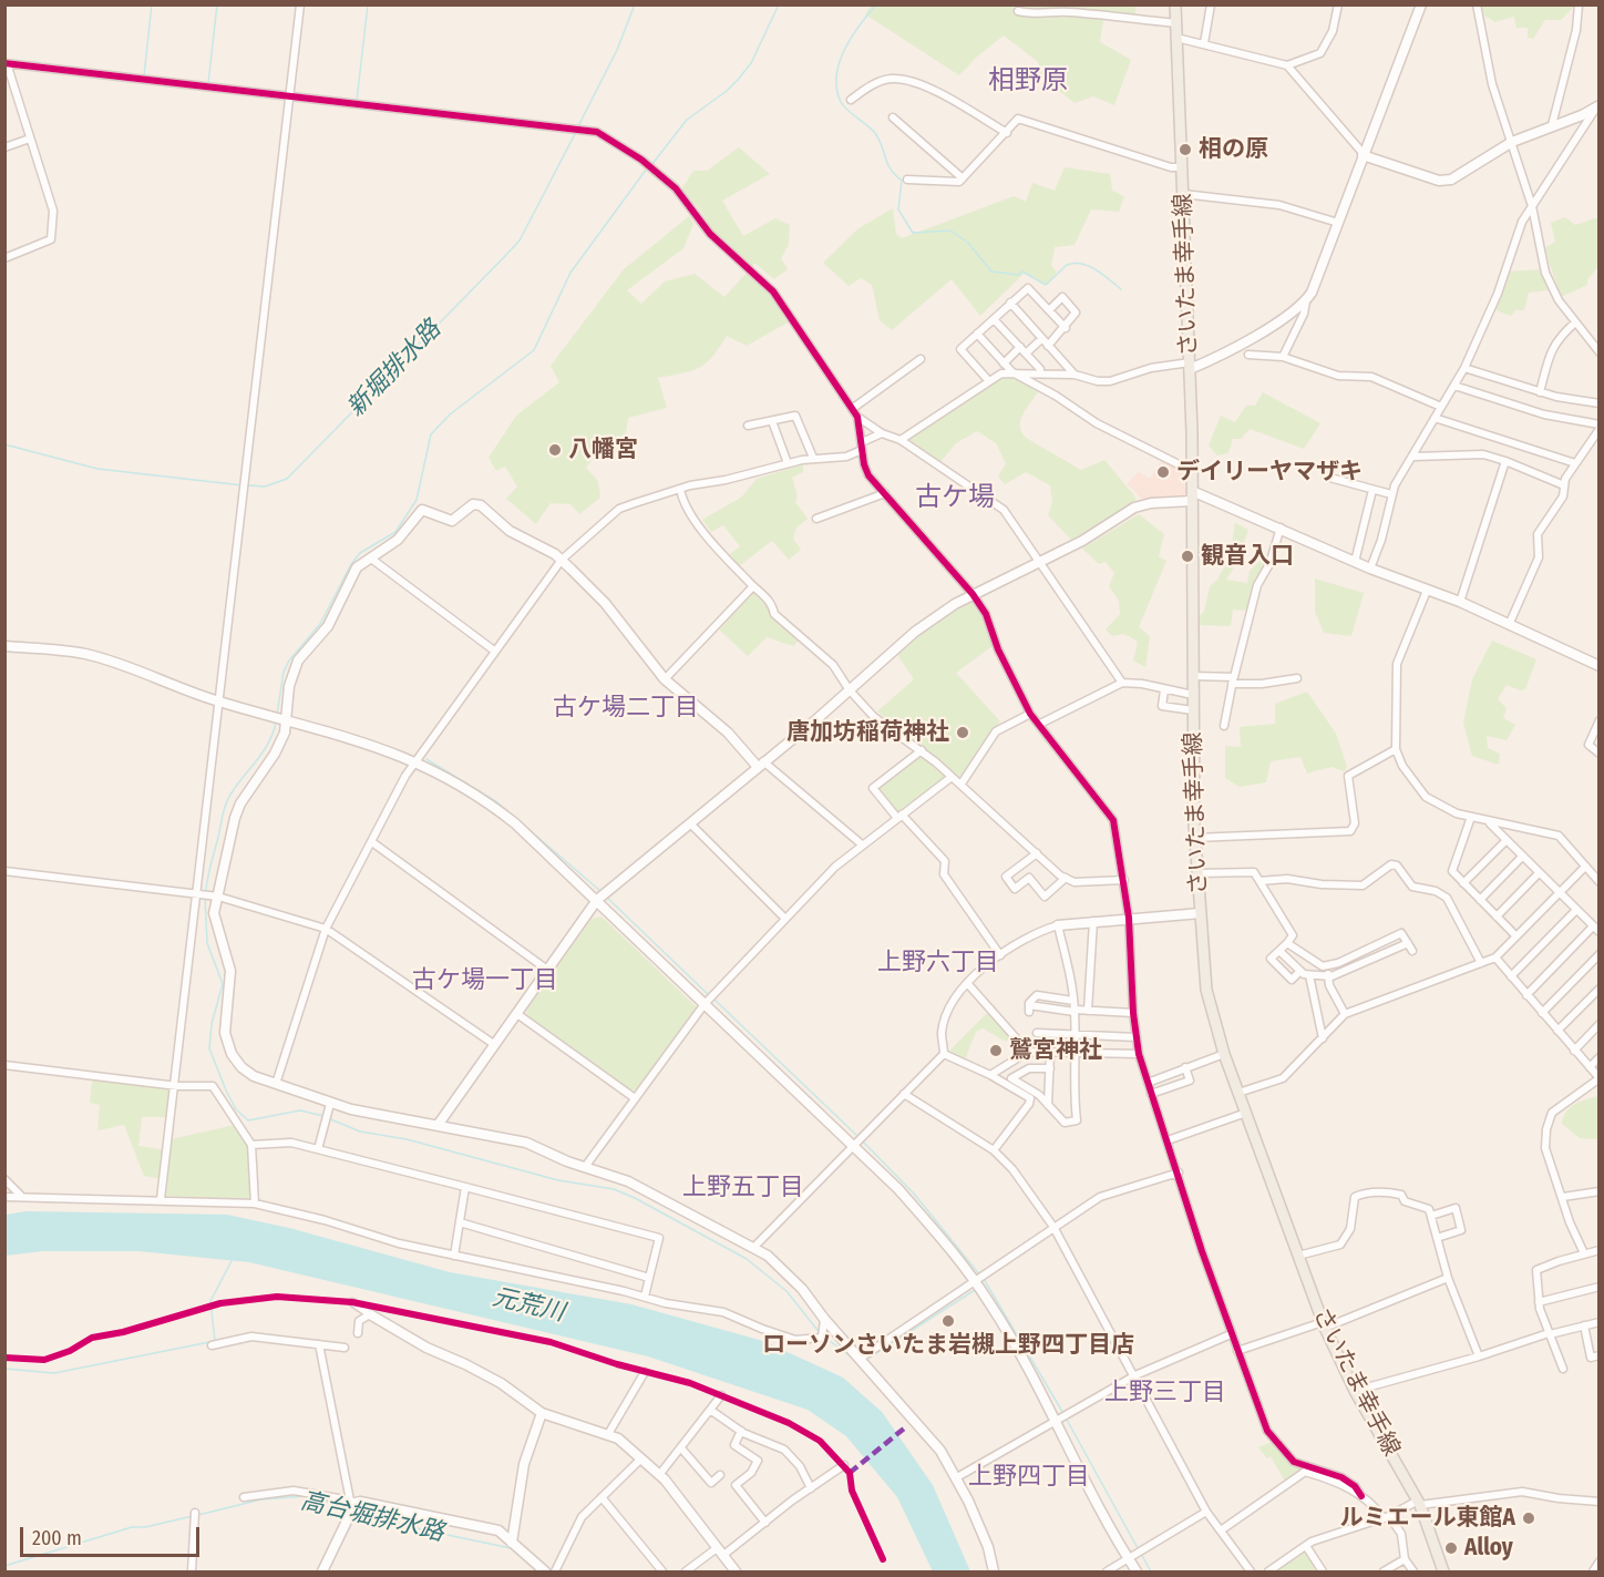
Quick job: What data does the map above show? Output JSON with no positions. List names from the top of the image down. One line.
{"streets":{"main road":["さいたま幸手線"]},"districts":["相野原","古ケ場","古ケ場二丁目","上野六丁目","古ケ場一丁目","上野五丁目","上野三丁目","上野四丁目"],"water":["新堀排水路","元荒川","高台堀排水路"],"places":["相の原","八幡宮","デイリーヤマザキ","観音入口","唐加坊稲荷神社","鷲宮神社","ローソンさいたま岩槻上野四丁目店","ルミエール東館A","Alloy"],"scale_bar":"200 m"}
